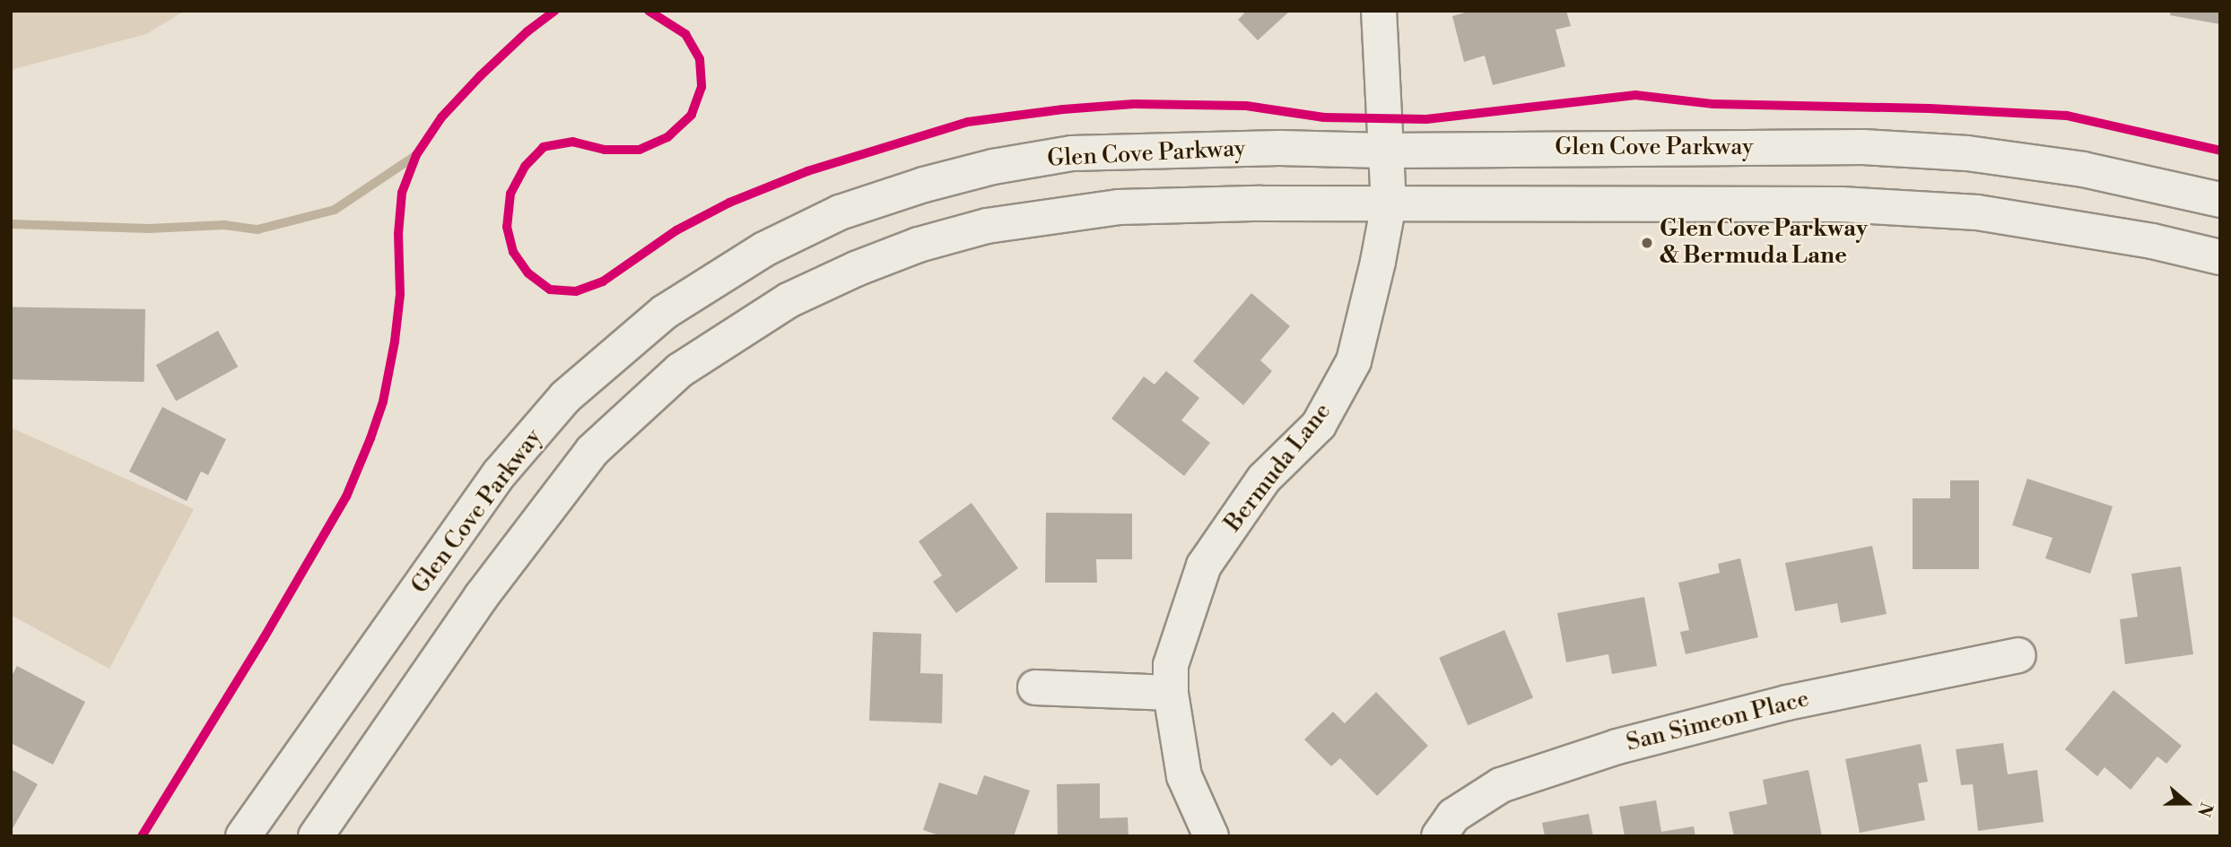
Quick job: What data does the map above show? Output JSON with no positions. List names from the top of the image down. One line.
{"streets":{"main road":["Glen Cove Parkway","Bermuda Lane","San Simeon Place"]},"crossings":[["Glen Cove Parkway","Bermuda Lane"]],"places":["Glen Cove Parkway & Bermuda Lane"],"north":"right"}
